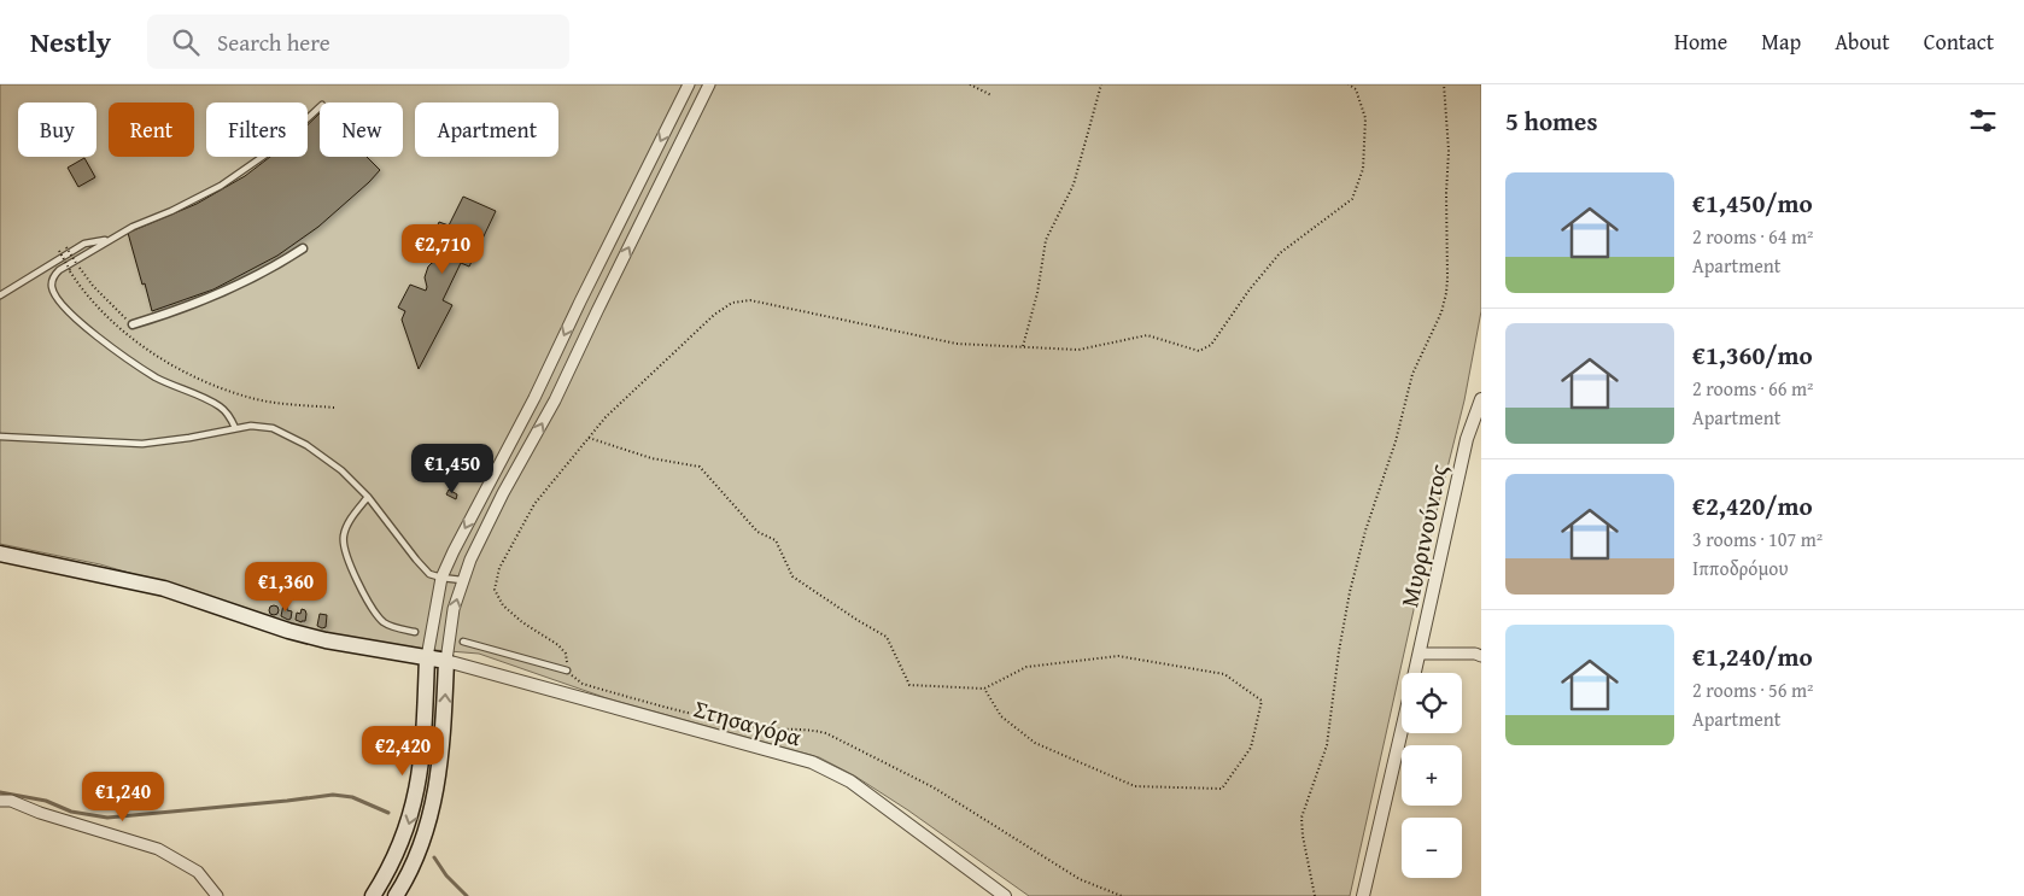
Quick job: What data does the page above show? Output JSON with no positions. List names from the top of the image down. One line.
{"streets":{"street":["Μυρρινούντος","Στησαγόρα"]},"page":{"header":"Nestly","search":"Search here","nav":["Home","Map","About","Contact"],"heading":"5 homes","chip":["Buy","Rent","Filters","New","Apartment"],"list":[{"name":"€1,450/mo","note":"2 rooms · 64 m² · Apartment"},{"name":"€1,360/mo","note":"2 rooms · 66 m² · Apartment"},{"name":"€2,420/mo","note":"3 rooms · 107 m² · Ιπποδρόμου"},{"name":"€1,240/mo","note":"2 rooms · 56 m² · Apartment"}],"price":["€2,710","€1,450","€1,360","€2,420","€1,240"],"map_buttons":["+","−"]}}
